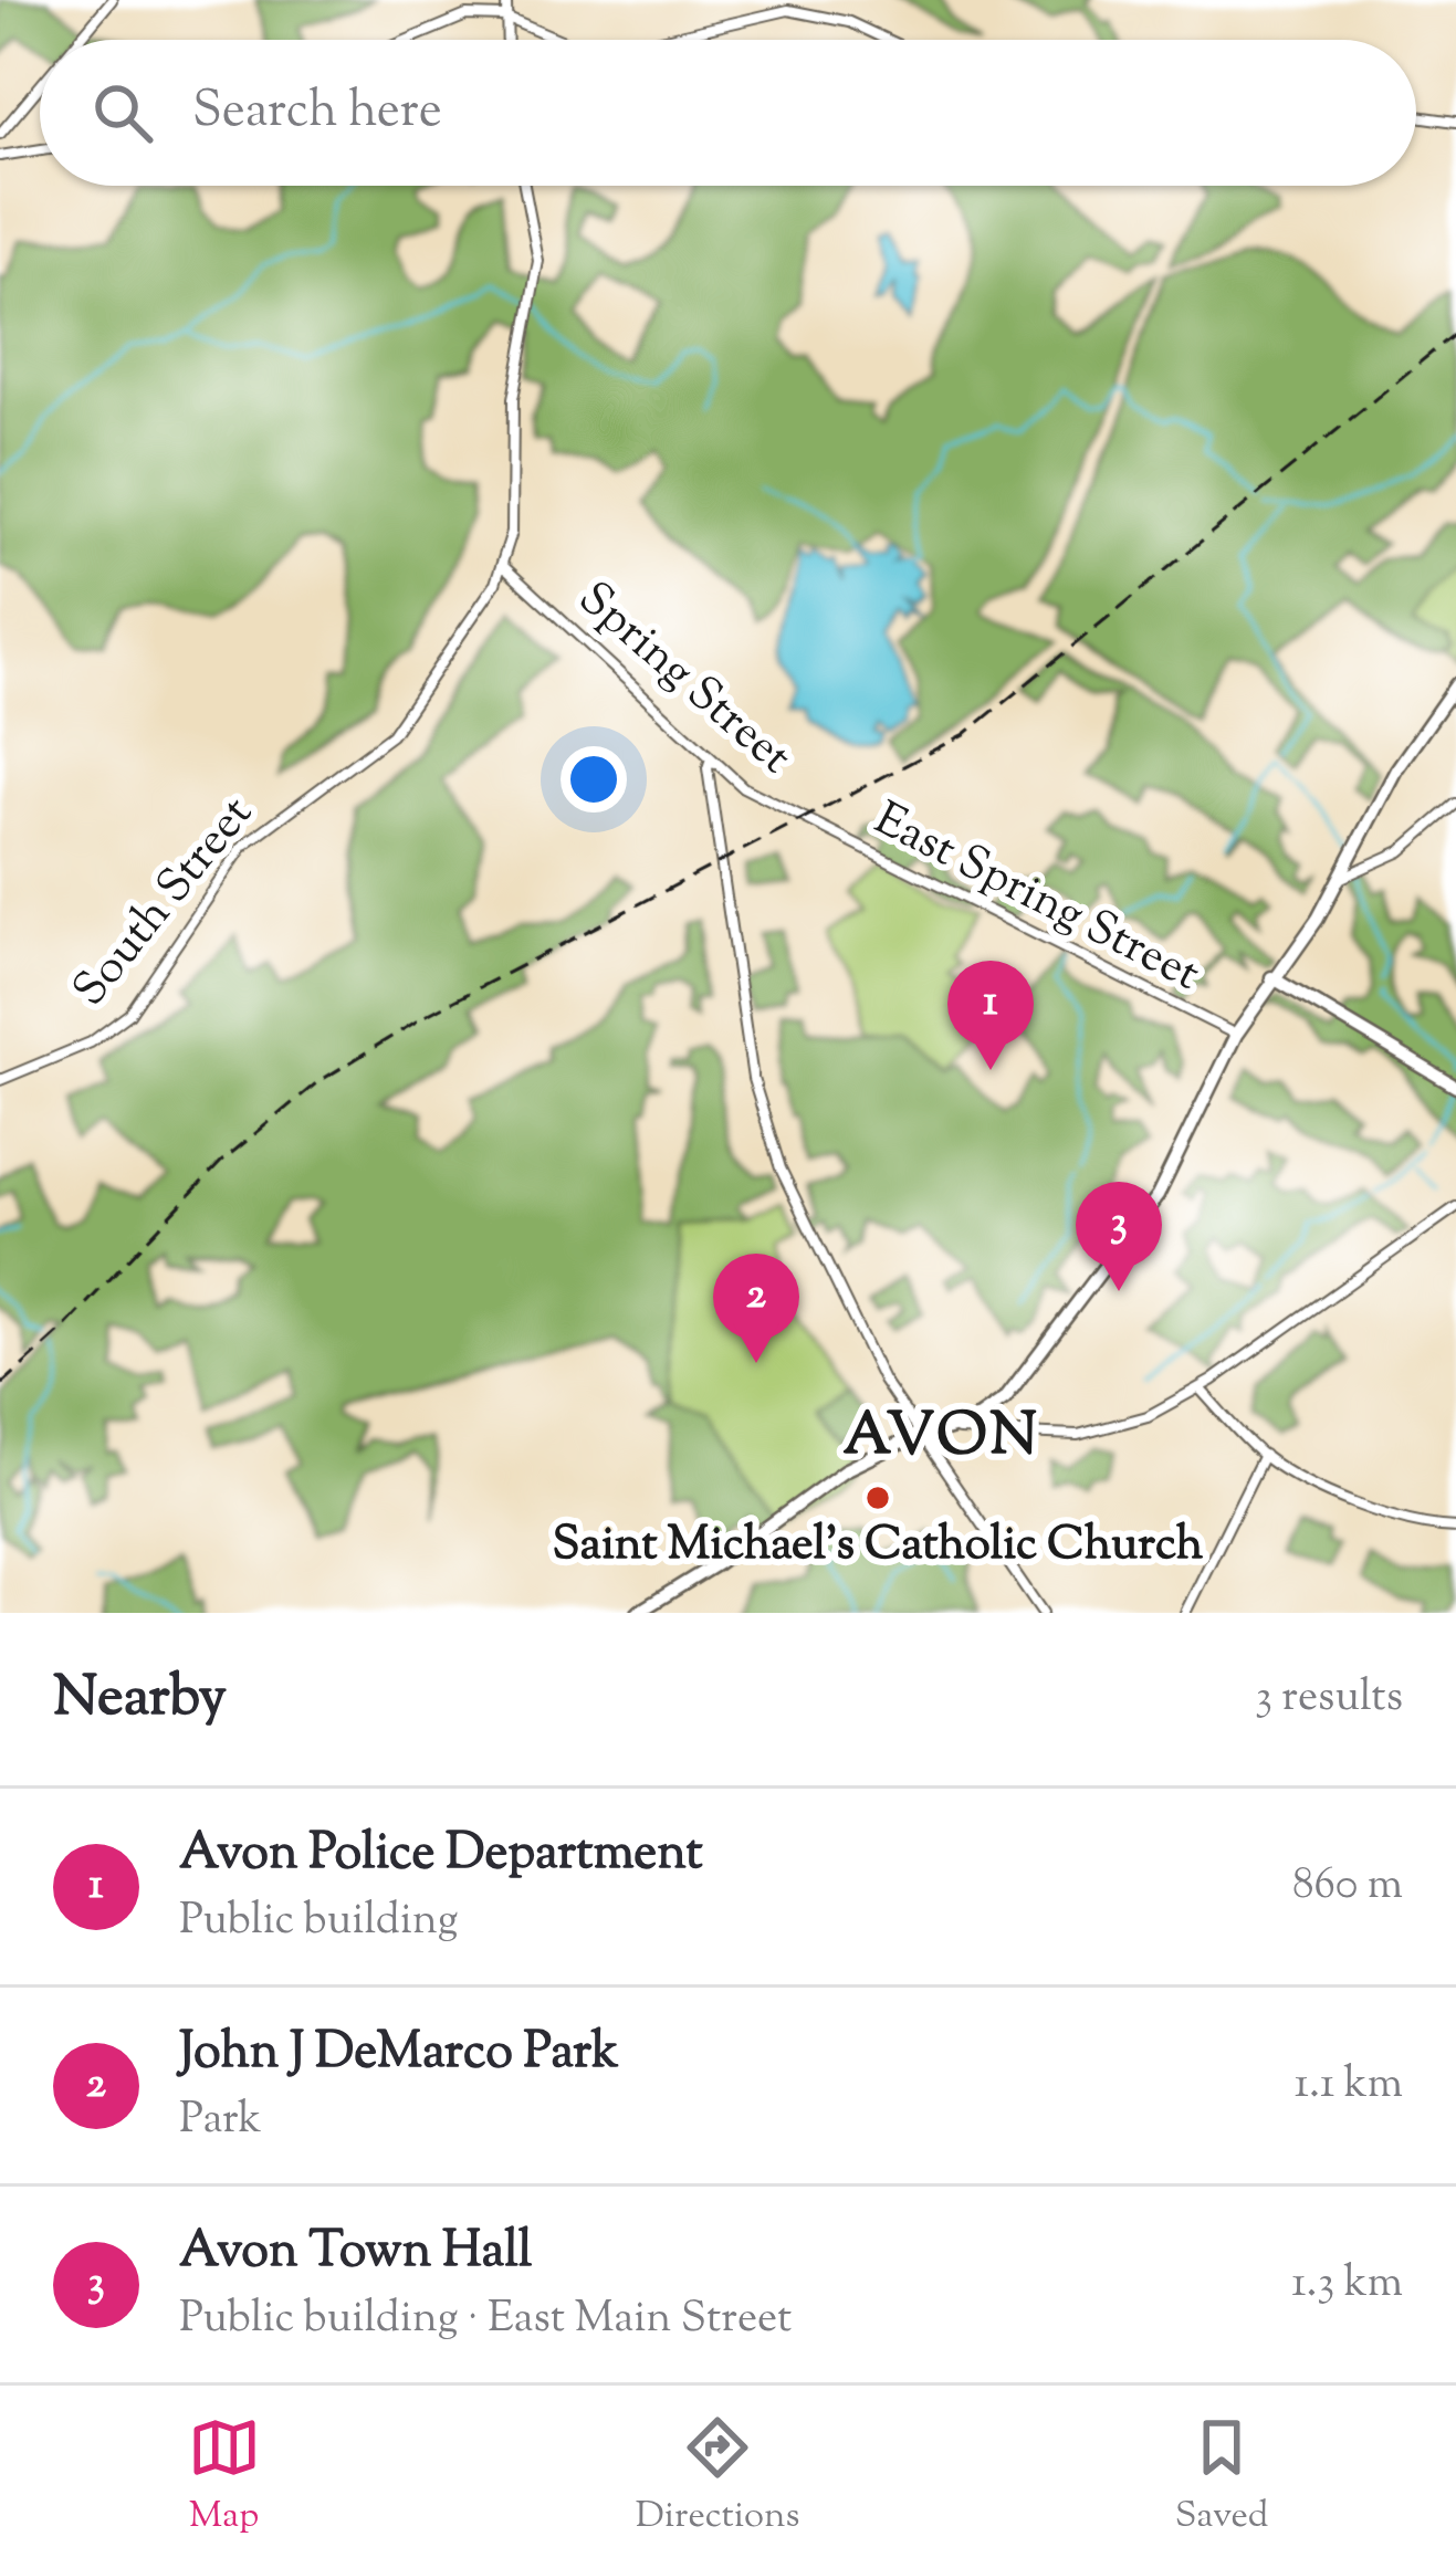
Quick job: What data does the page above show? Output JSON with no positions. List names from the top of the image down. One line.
{"streets":{"main road":["Spring Street","East Spring Street","South Street"]},"crossings":[["Spring Street","East Spring Street"],["Spring Street","South Street"]],"districts":["AVON"],"places":["Saint Michael's Catholic Church"],"page":{"search":"Search here","pins":["1","3","2"],"heading":["Nearby","3 results"],"list":[{"mark":"1","name":"Avon Police Department","note":"Public building","value":"860 m"},{"mark":"2","name":"John J DeMarco Park","note":"Park","value":"1.1 km"},{"mark":"3","name":"Avon Town Hall","note":"Public building · East Main Street","value":"1.3 km"}],"nav":["Map","Directions","Saved"]}}
